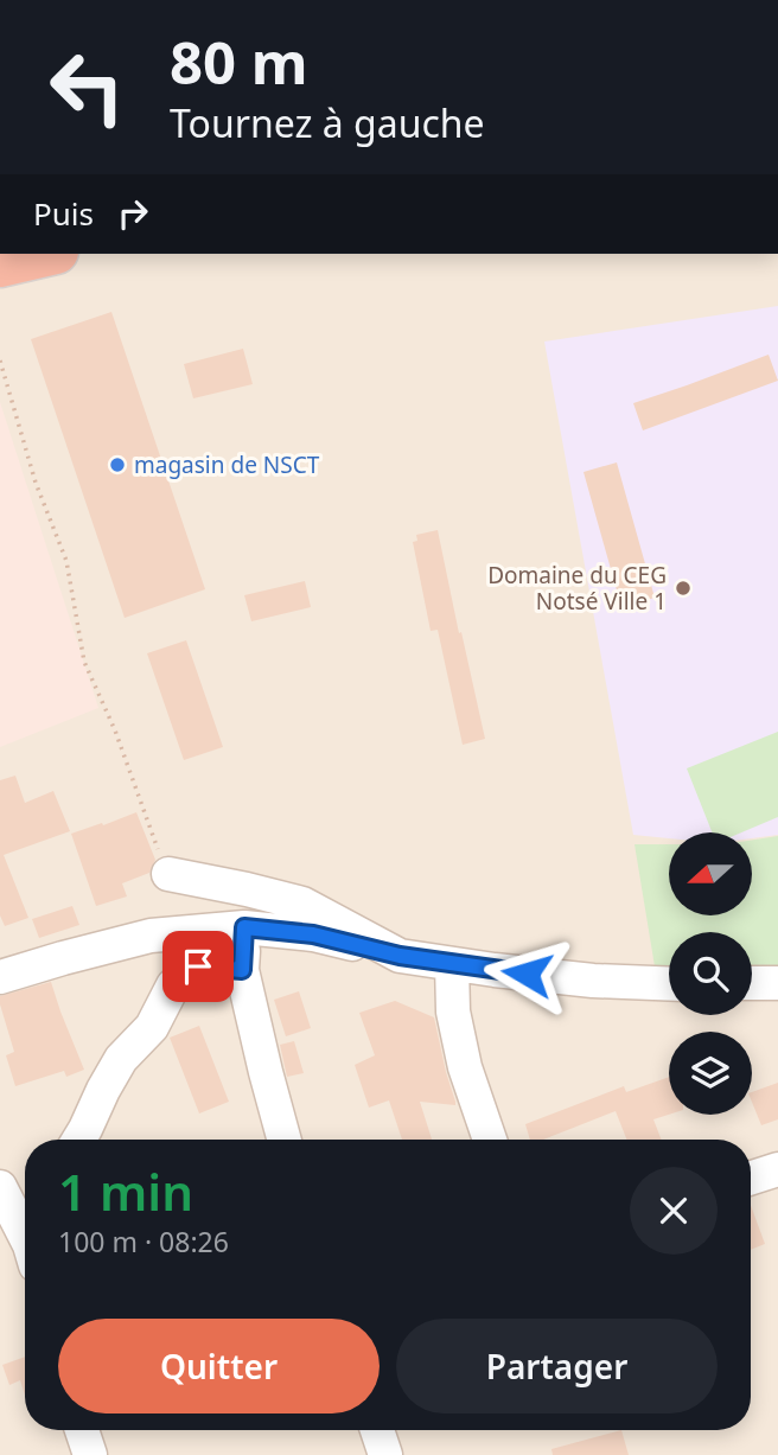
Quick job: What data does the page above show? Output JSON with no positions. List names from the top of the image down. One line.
{"places":["magasin de NSCT","Domaine du CEG Notsé Ville 1"],"north":"left","page":{"turn":["80 m","Tournez à gauche"],"then":"Puis","heading":["1 min","100 m · 08:26"],"buttons":["Quitter","Partager"]}}
